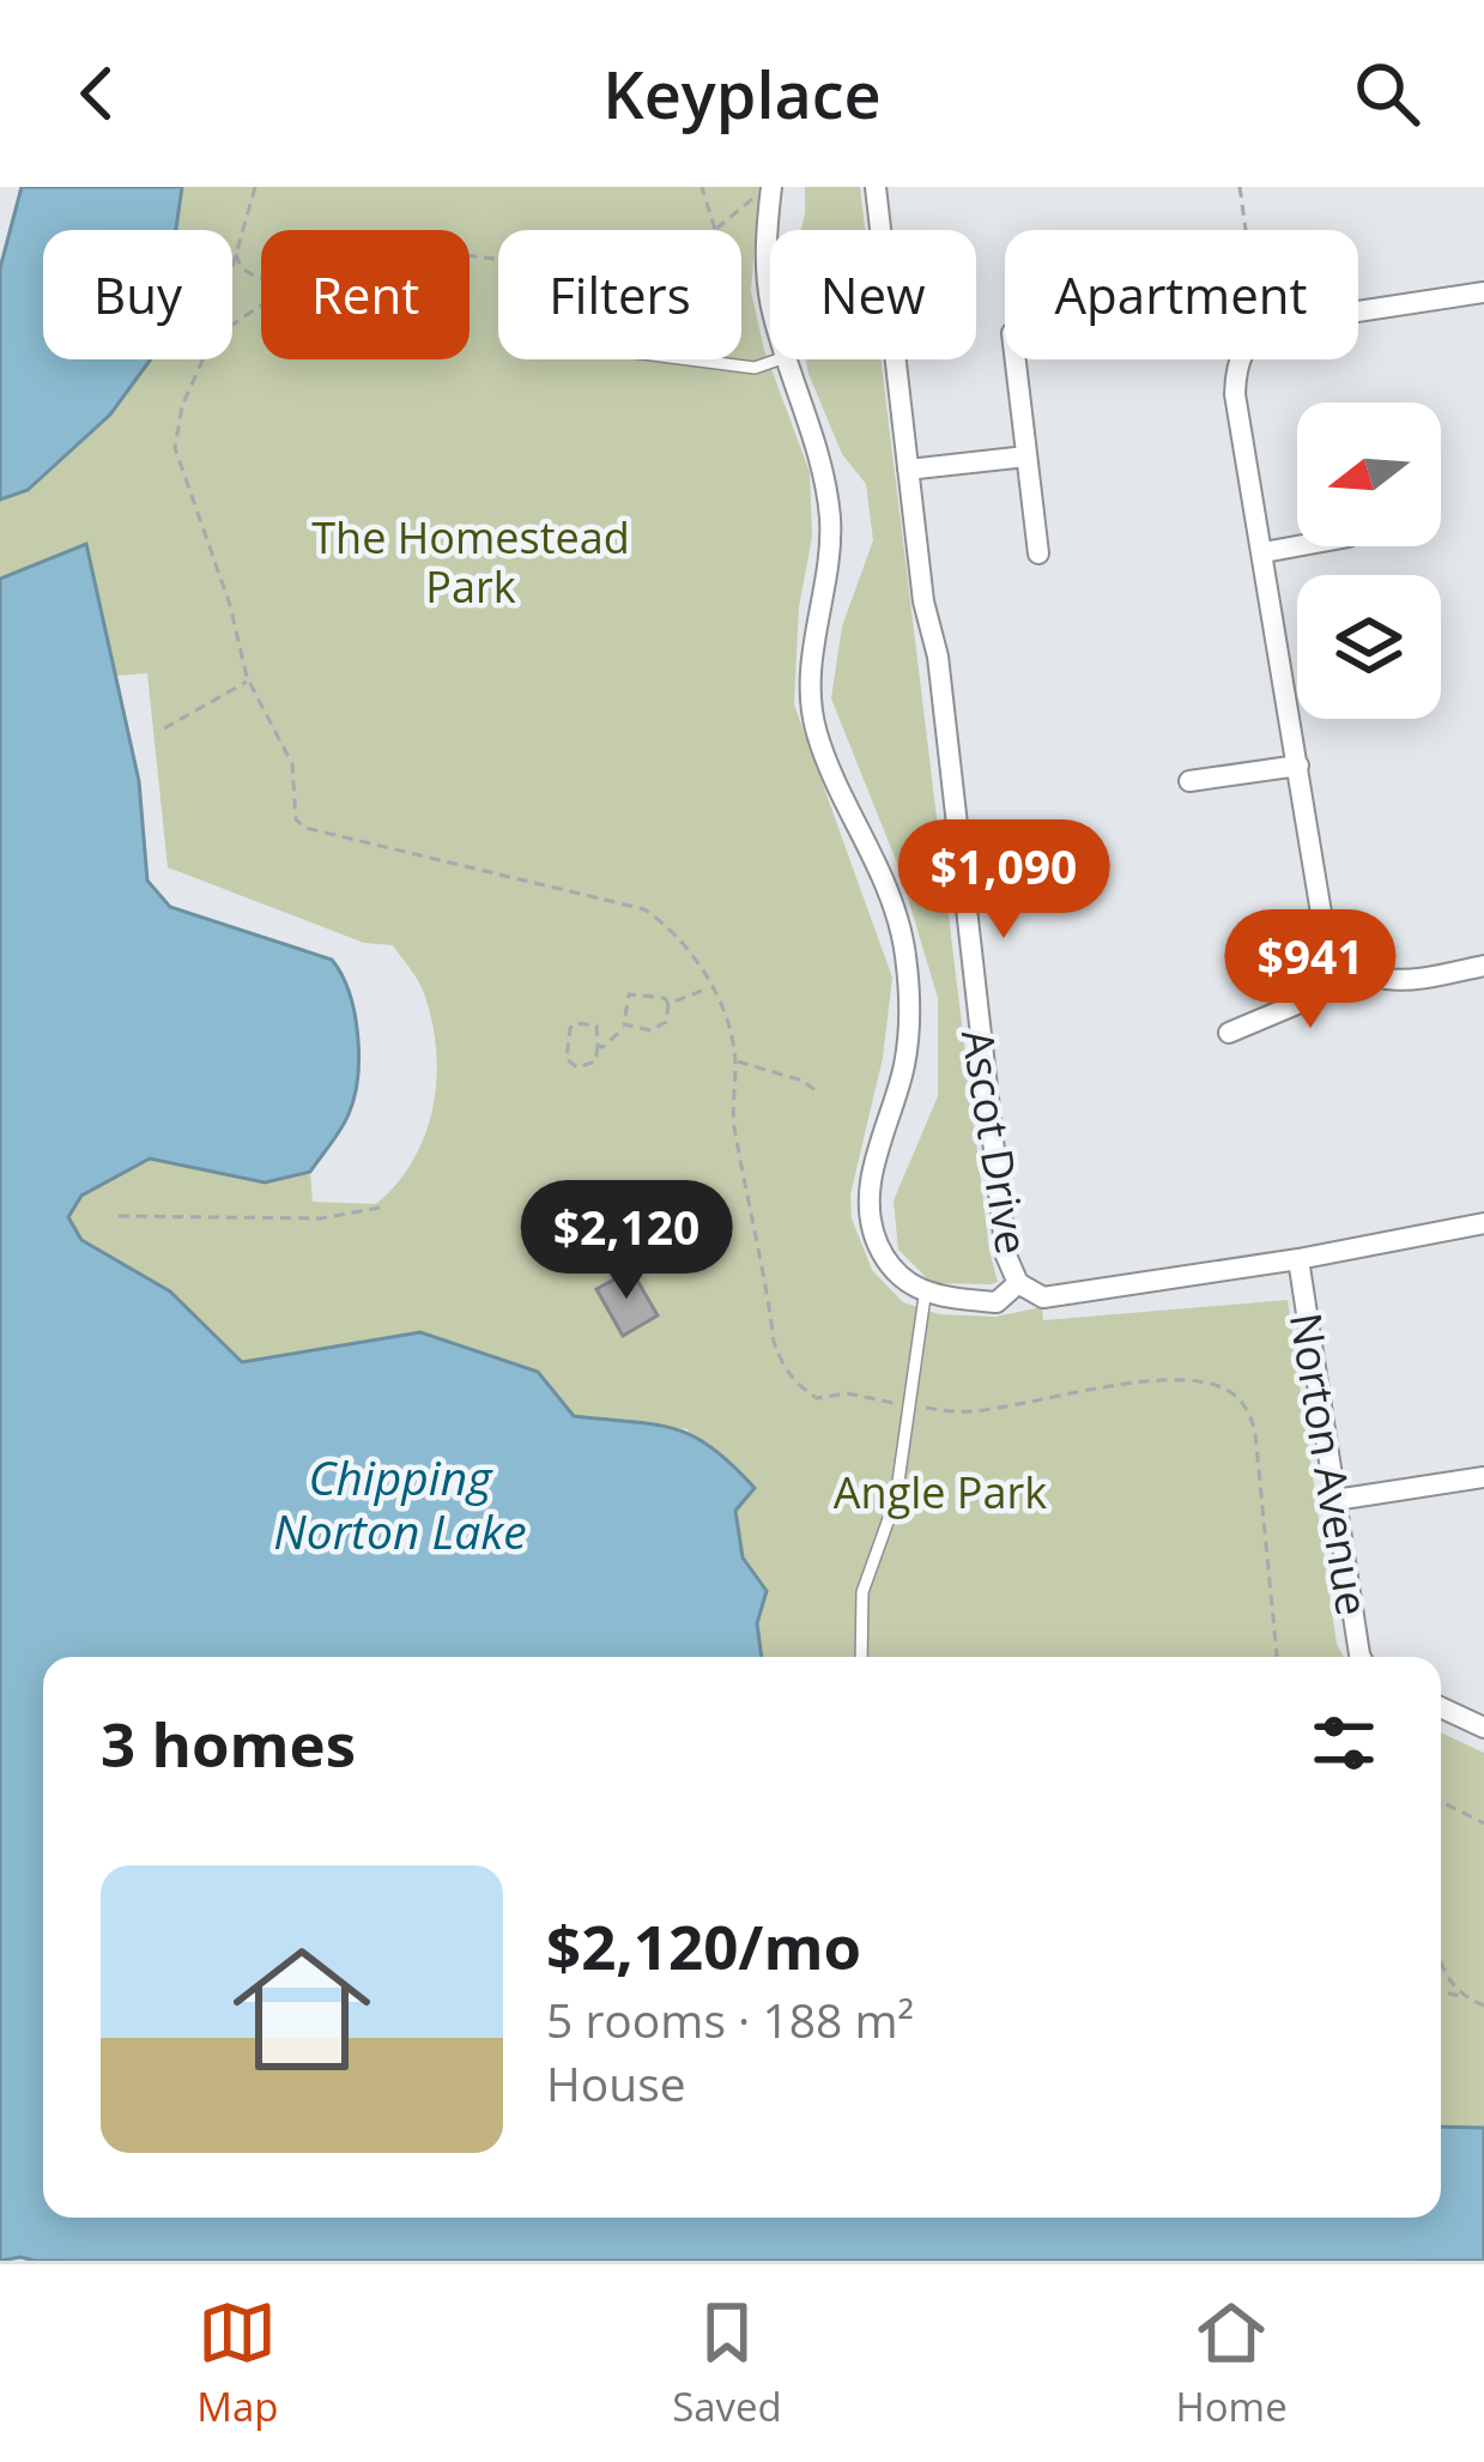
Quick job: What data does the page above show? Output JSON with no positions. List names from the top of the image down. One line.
{"streets":{"street":["Ascot Drive","Norton Avenue"]},"crossings":[["Ascot Drive","Norton Avenue"]],"water":["Chipping Norton Lake"],"parks":["The Homestead Park","Angle Park"],"north":"left","page":{"header":"Keyplace","chip":["Buy","Rent","Filters","New","Apartment"],"price":["$1,090","$941","$2,120"],"heading":"3 homes","list":[{"name":"$2,120/mo","note":"5 rooms · 188 m² · House"}],"tabs":["Map","Saved","Home"]}}
